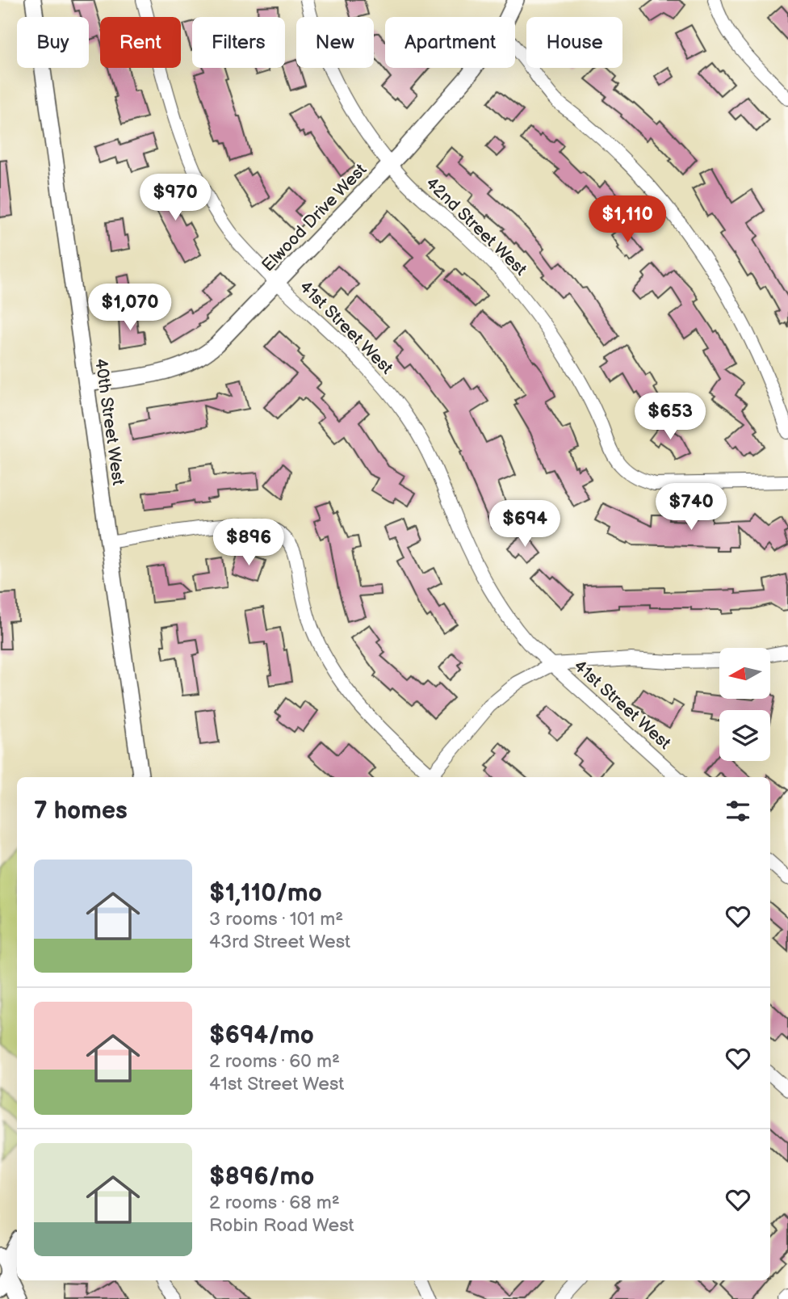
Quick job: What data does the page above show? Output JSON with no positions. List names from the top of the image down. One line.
{"streets":{"street":["Elwood Drive West","42nd Street West","41st Street West","40th Street West"]},"crossings":[["Elwood Drive West","42nd Street West"],["Elwood Drive West","41st Street West"],["Elwood Drive West","40th Street West"]],"north":"left","page":{"chip":["Buy","Rent","Filters","New","Apartment","House"],"price":["$970","$1,110","$1,070","$653","$740","$694","$896"],"heading":"7 homes","list":[{"name":"$1,110/mo","note":"3 rooms · 101 m² · 43rd Street West"},{"name":"$694/mo","note":"2 rooms · 60 m² · 41st Street West"},{"name":"$896/mo","note":"2 rooms · 68 m² · Robin Road West"}]}}
